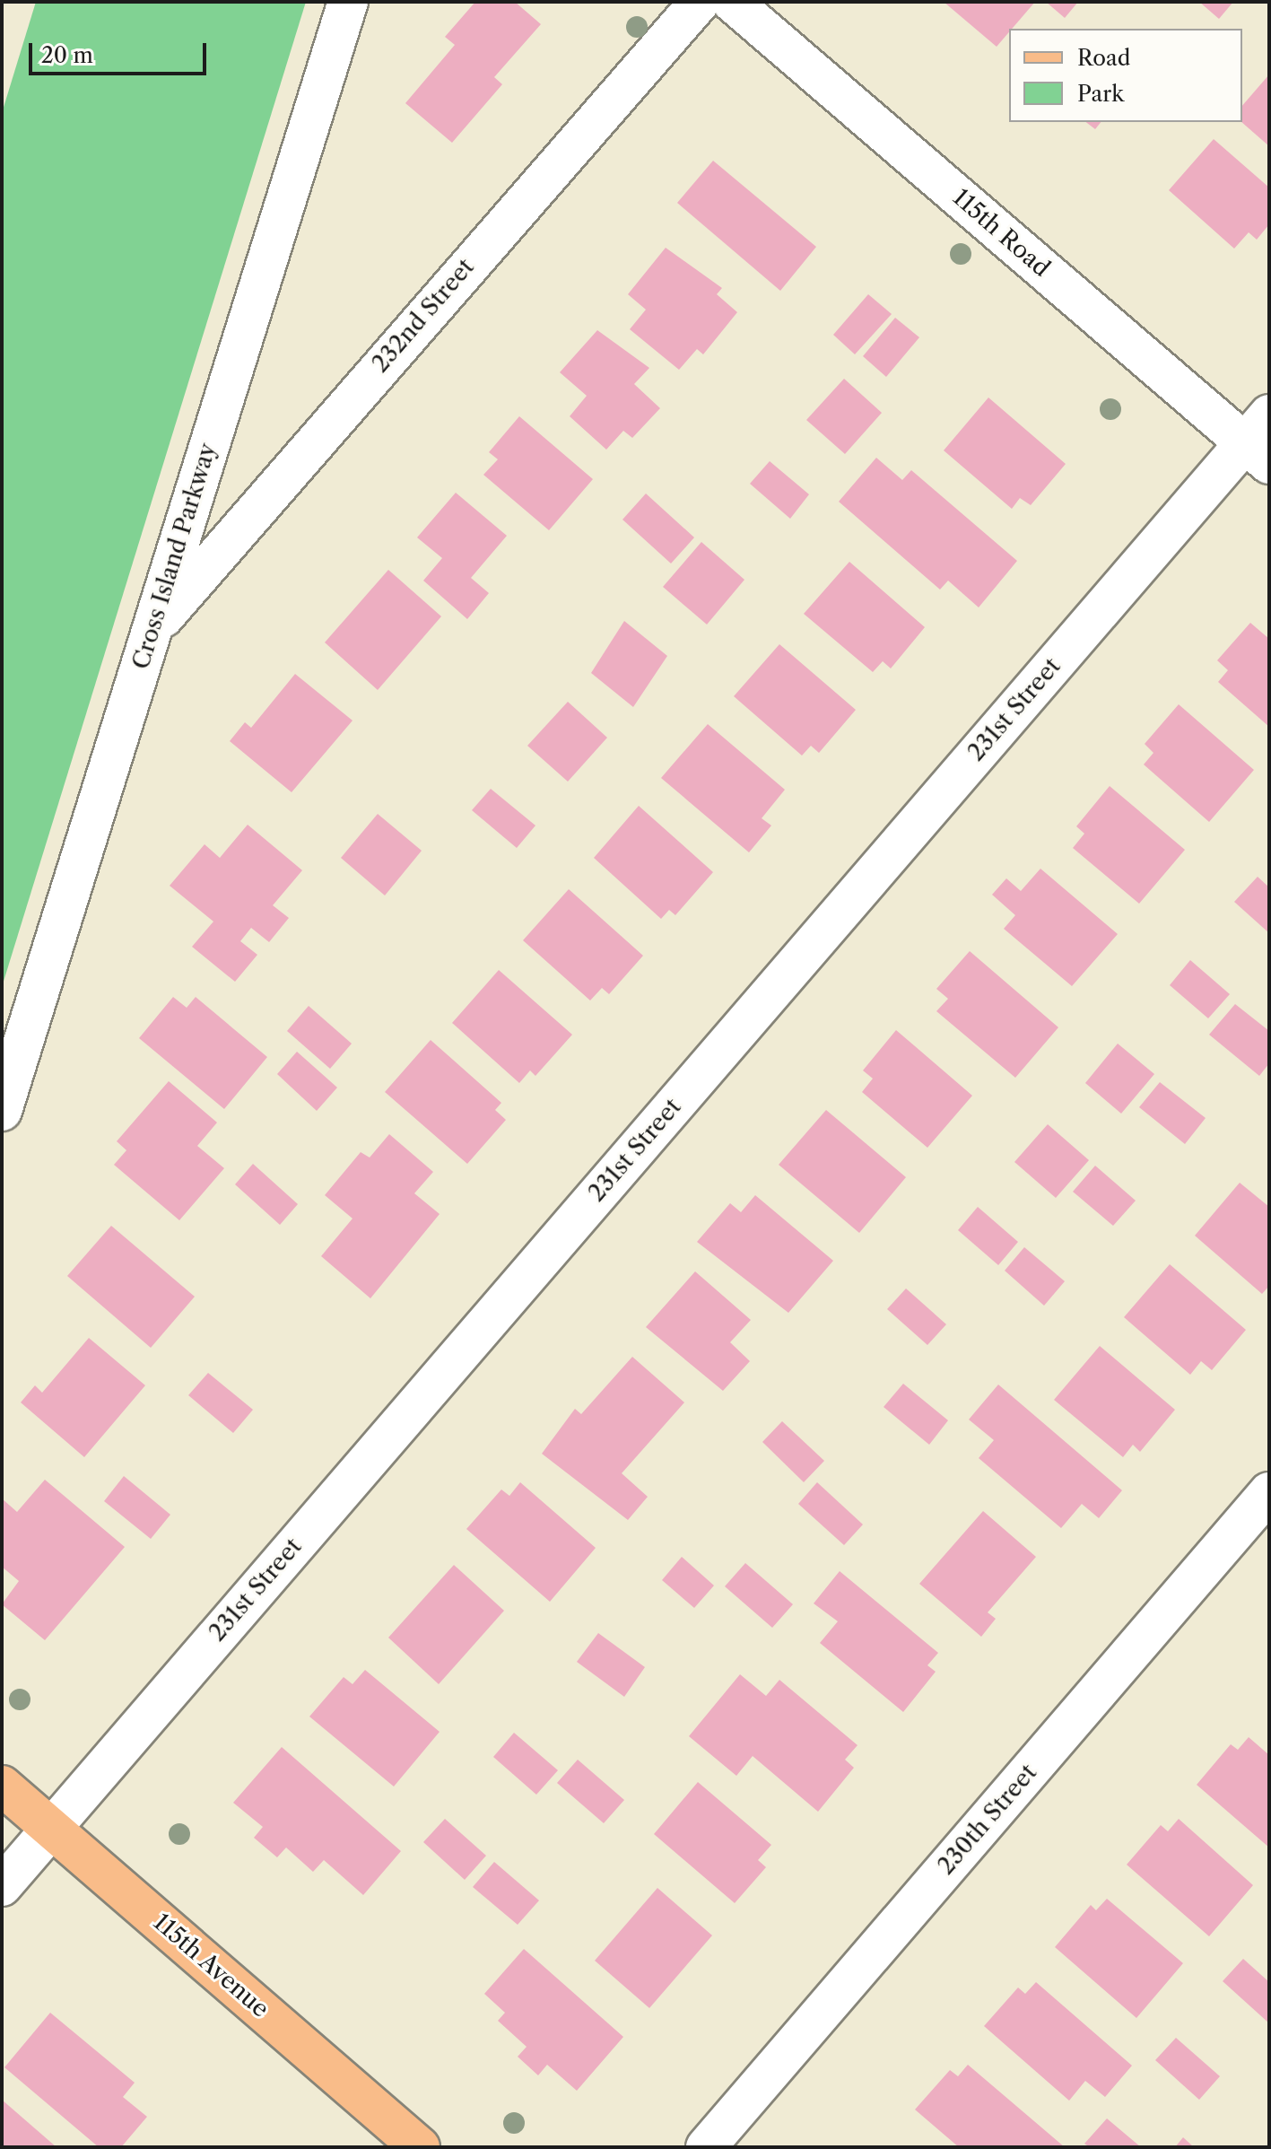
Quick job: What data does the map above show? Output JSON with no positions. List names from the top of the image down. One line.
{"streets":{"main road":["115th Avenue"],"street":["115th Road","232nd Street","Cross Island Parkway","231st Street","230th Street"]},"crossings":[["115th Road","231st Street"],["232nd Street","Cross Island Parkway"],["231st Street","115th Avenue"]],"legend":["Road","Park"],"scale_bar":"20 m"}
